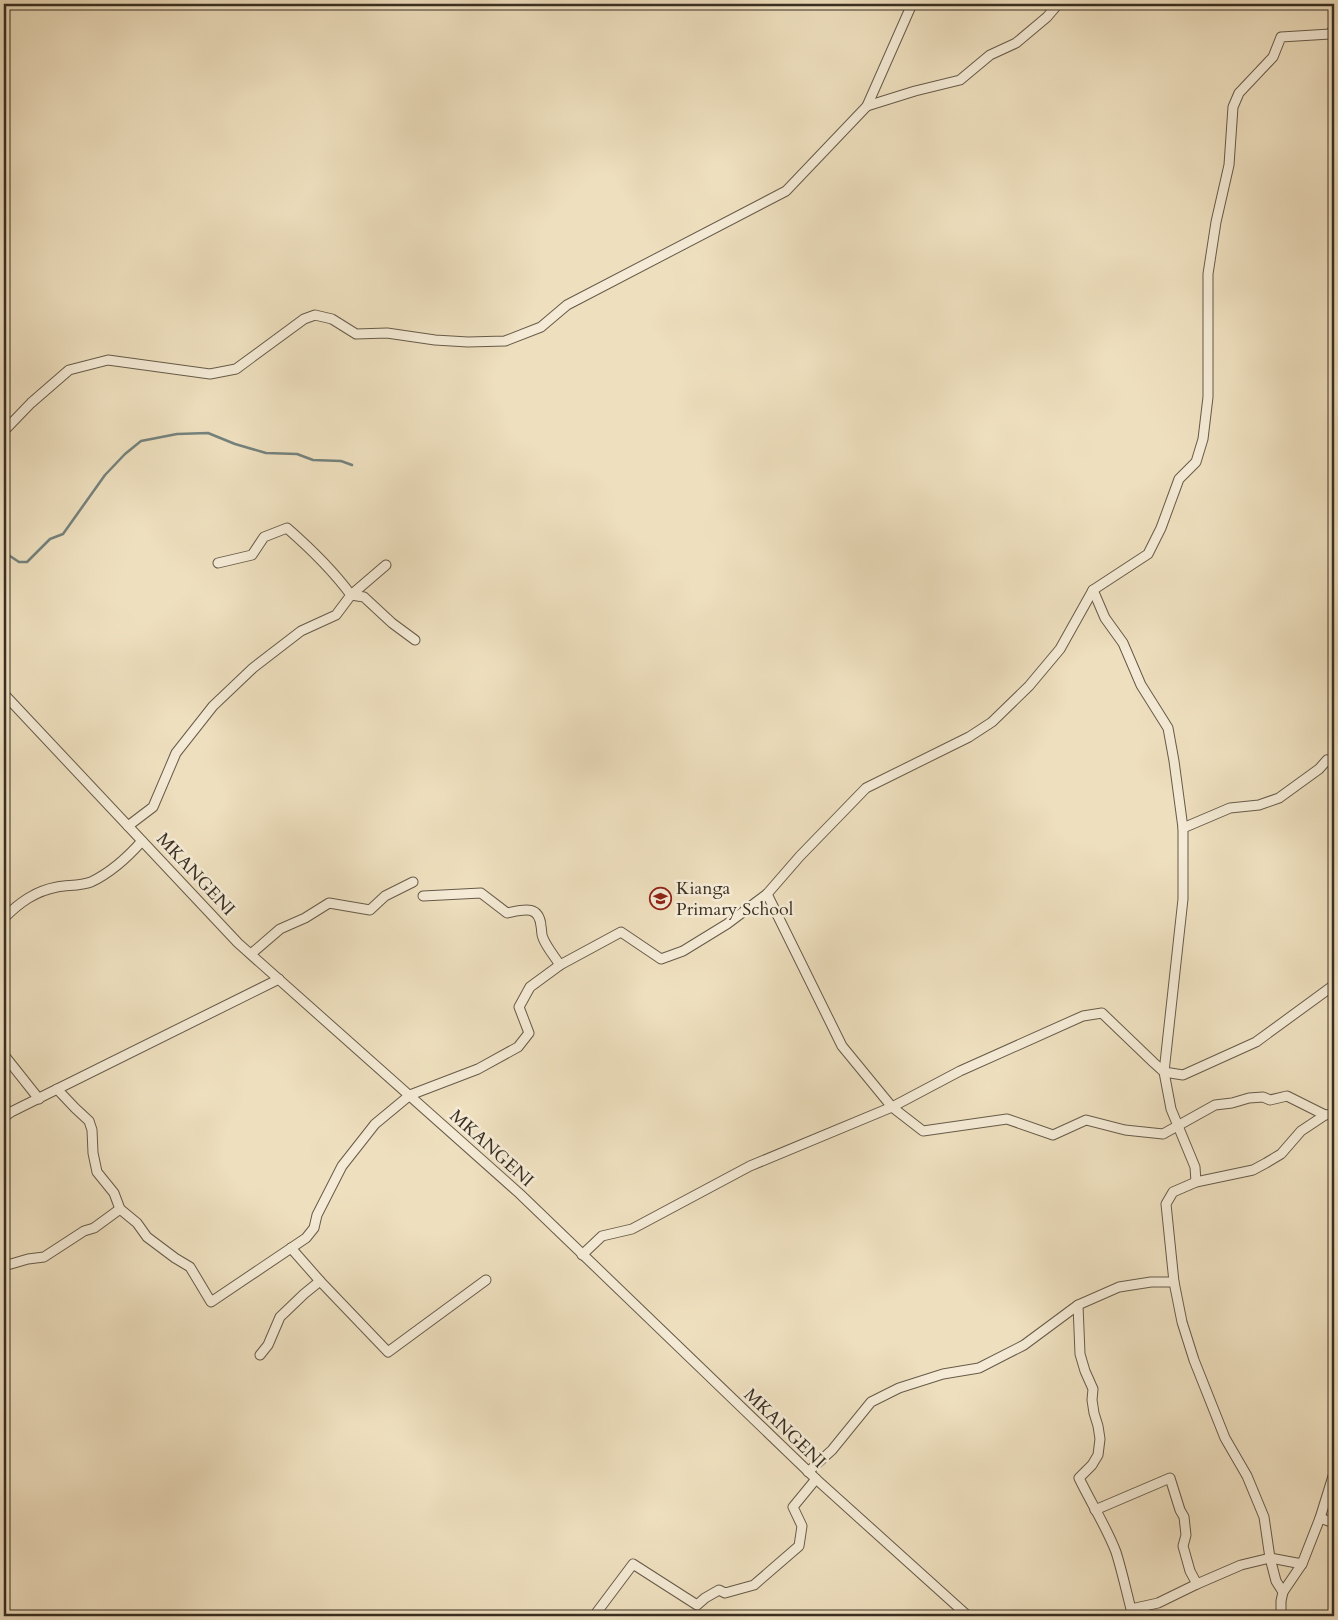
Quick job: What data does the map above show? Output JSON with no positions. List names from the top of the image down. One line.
{"streets":{"street":["MKANGENI"]},"places":{"school or university":["Kianga Primary School"]}}
